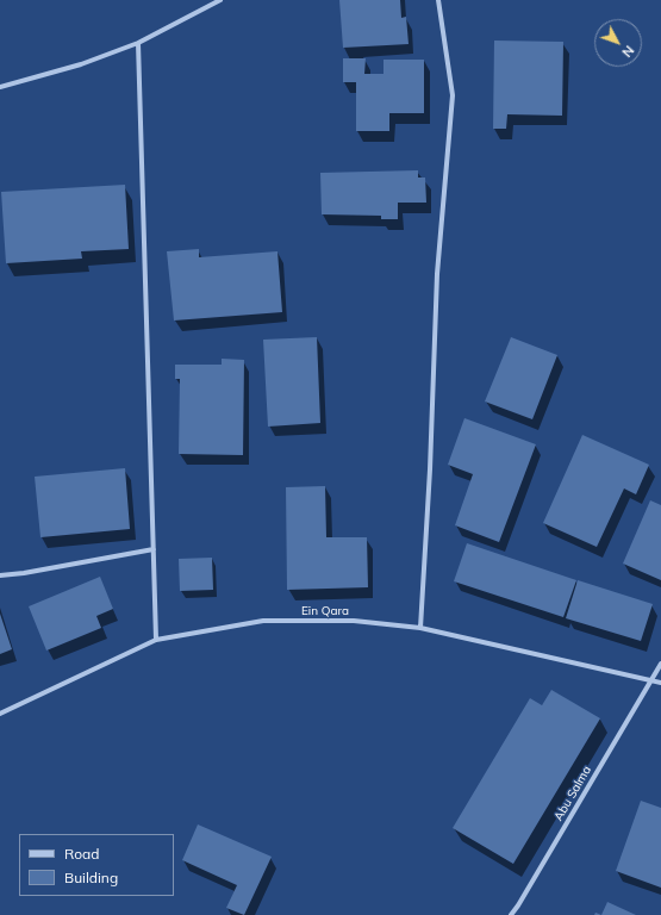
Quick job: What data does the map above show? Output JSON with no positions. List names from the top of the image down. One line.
{"streets":{"street":["Ein Qara","Abu Salma"]},"crossings":[["Ein Qara","Abu Salma"]],"legend":["Road","Building"],"north":"bottom right"}
